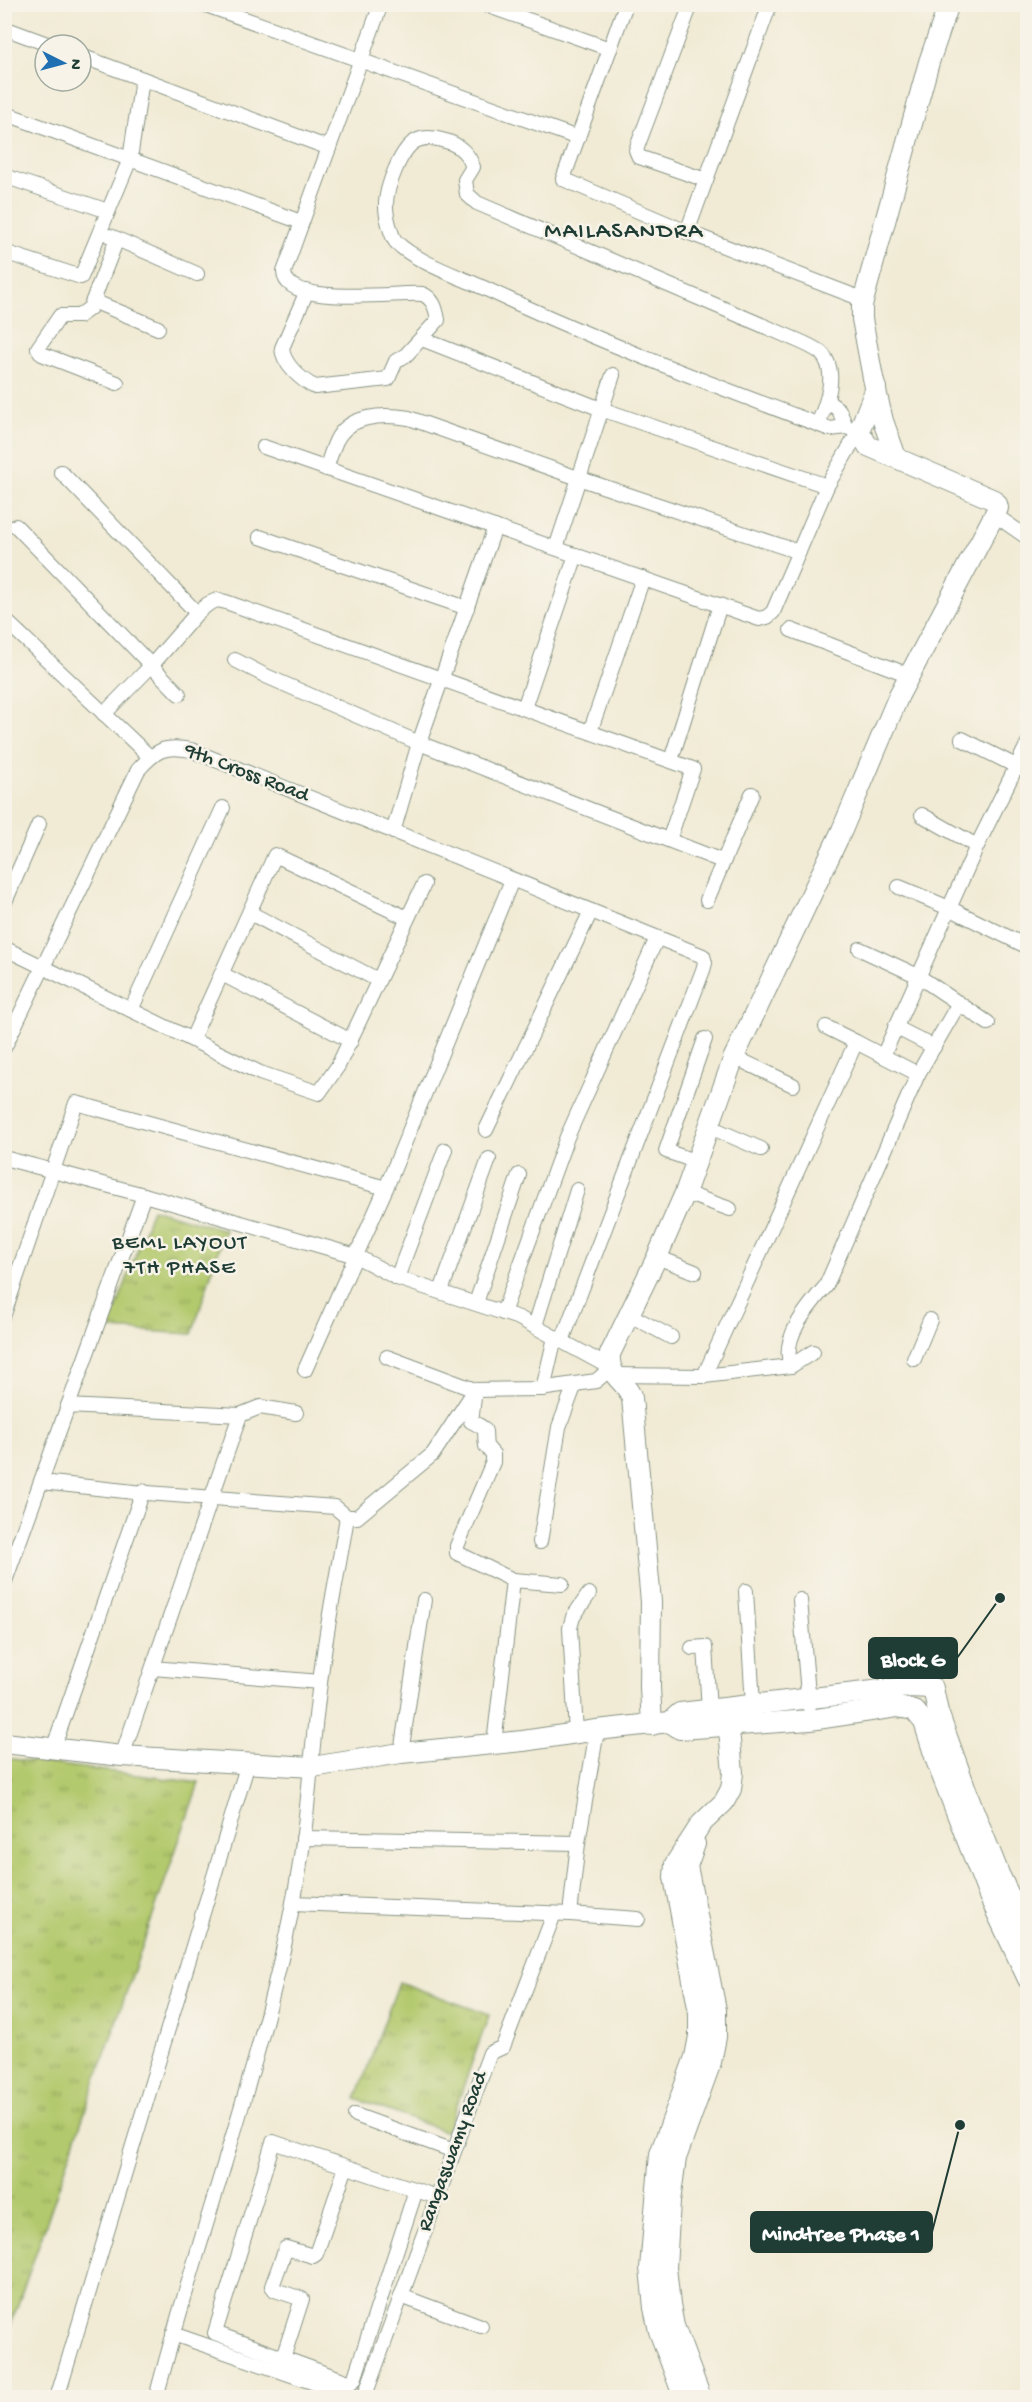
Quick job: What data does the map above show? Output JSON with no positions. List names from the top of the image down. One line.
{"streets":{"street":["9th Cross Road","Rangaswamy Road"]},"districts":["MAILASANDRA","BEML LAYOUT 7TH PHASE"],"places":["Block G","Mindtree Phase 1"],"north":"right"}
